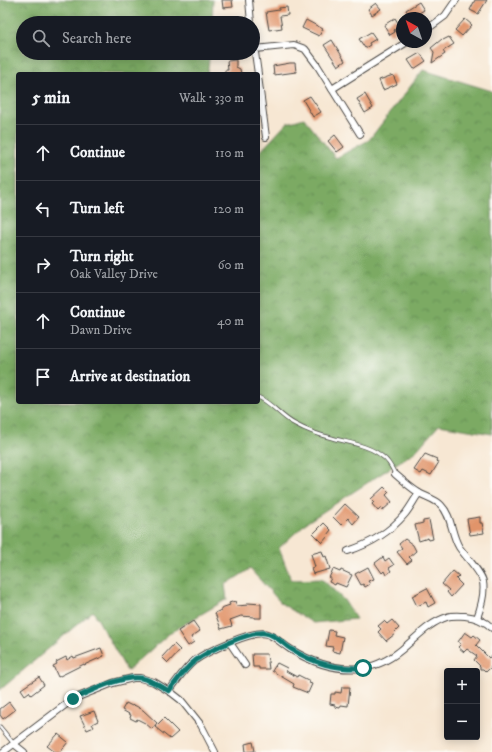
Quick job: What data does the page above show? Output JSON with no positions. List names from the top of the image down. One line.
{"north":"top left","page":{"search":"Search here","heading":["5 min","Walk · 330 m"],"list":[["Continue","110 m"],["Turn left","120 m"],["Turn right","Oak Valley Drive","60 m"],["Continue","Dawn Drive","40 m"],"Arrive at destination"],"map_buttons":["+","−"]}}
